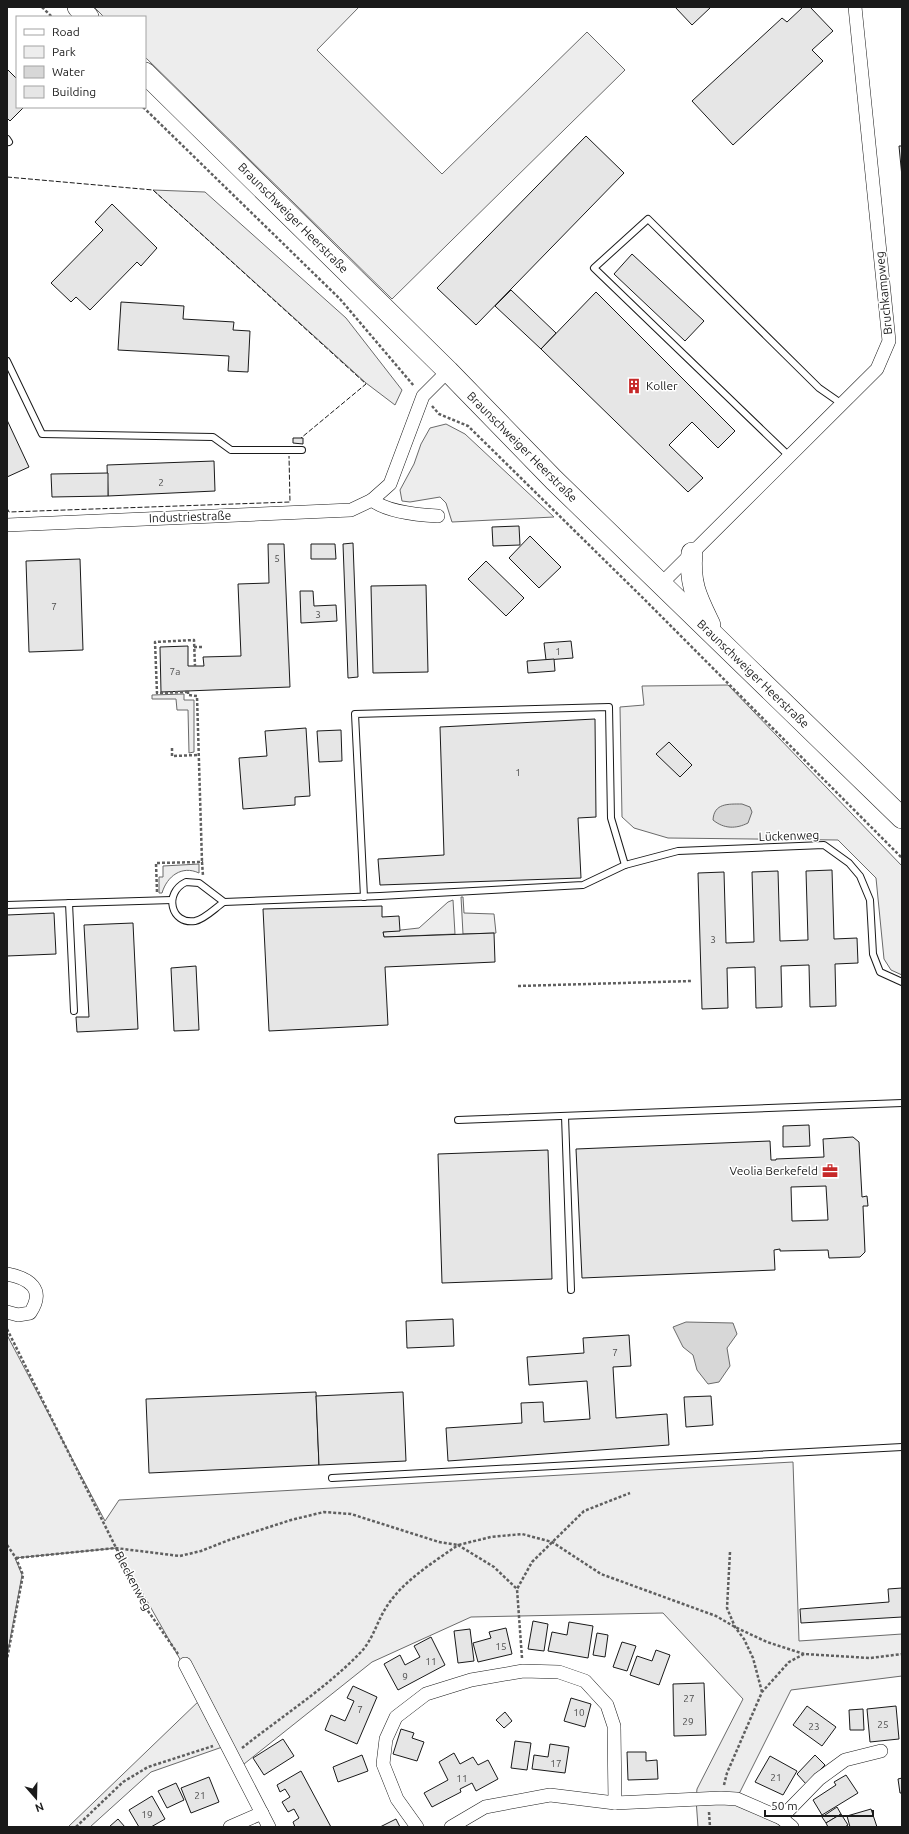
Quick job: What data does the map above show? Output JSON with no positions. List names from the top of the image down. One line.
{"streets":{"main road":["Braunschweiger Heerstraße"],"street":["Bruchkampweg","Industriestraße"],"lane":["Lückenweg"],"path":["Bleckenweg"]},"crossings":[["Braunschweiger Heerstraße","Bruchkampweg"],["Braunschweiger Heerstraße","Industriestraße"]],"places":{"building":["Koller"],"office":["Veolia Berkefeld"]},"house_numbers":["2","5","7","3","1","7a","1","3","7","15","11","9","27","7","10","29","25","23","17","21","11","21","19"],"legend":["Road","Park","Water","Building"],"scale_bar":"50 m","north":"bottom"}
